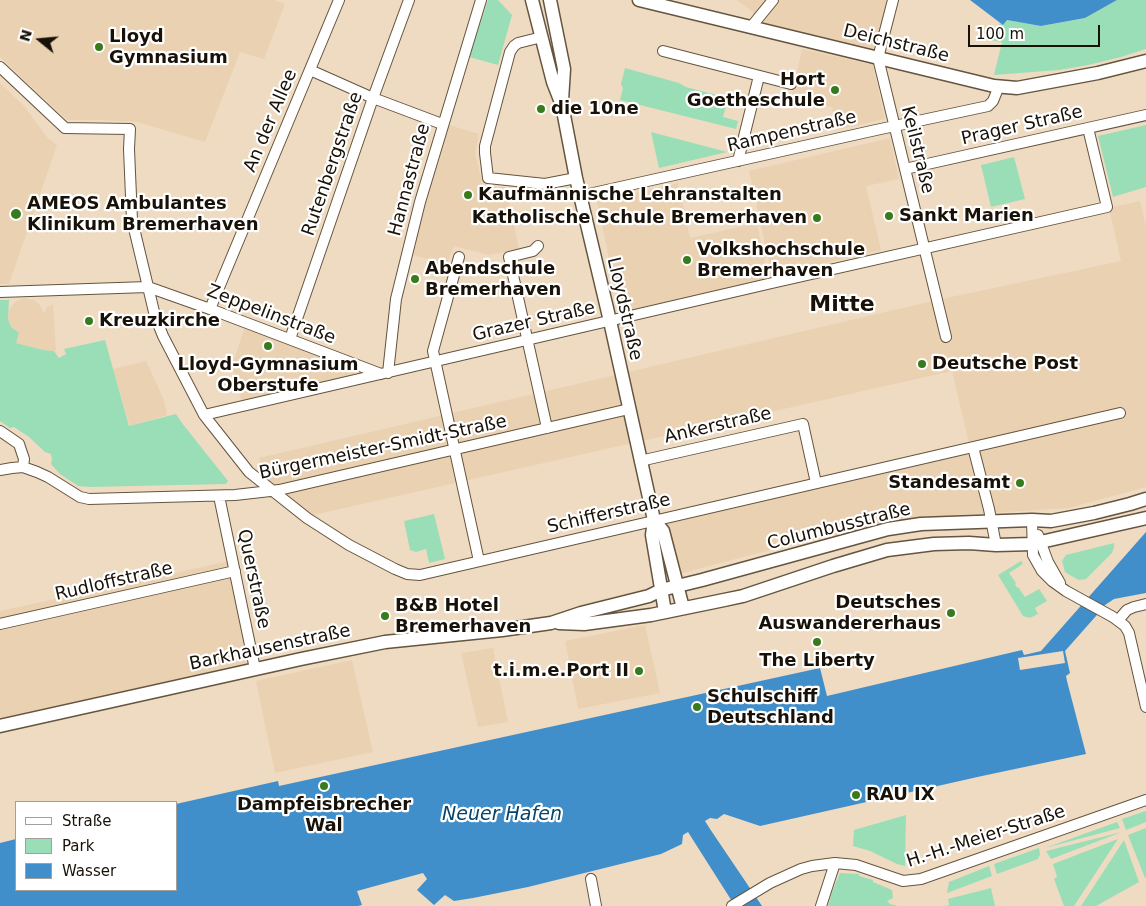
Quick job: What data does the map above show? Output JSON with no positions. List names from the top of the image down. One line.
{"streets":{"main road":["Deichstraße","Lloydstraße","Columbusstraße","Barkhausenstraße"],"street":["An der Allee","Prager Straße","Rampenstraße","Keilstraße","Rutenbergstraße","Hannastraße","Zeppelinstraße","Grazer Straße","Ankerstraße","Bürgermeister-Smidt-Straße","Schifferstraße","Querstraße","Rudloffstraße","H.-H.-Meier-Straße"]},"crossings":[["Deichstraße","Rampenstraße"],["Deichstraße","Keilstraße"],["An der Allee","Zeppelinstraße"],["Prager Straße","Keilstraße"],["Prager Straße","Grazer Straße"],["Rampenstraße","Keilstraße"],["Rampenstraße","Lloydstraße"],["Keilstraße","Grazer Straße"],["Rutenbergstraße","Zeppelinstraße"],["Hannastraße","Zeppelinstraße"],["Hannastraße","Grazer Straße"],["Lloydstraße","Grazer Straße"],["Lloydstraße","Ankerstraße"],["Lloydstraße","Bürgermeister-Smidt-Straße"],["Lloydstraße","Schifferstraße"],["Lloydstraße","Columbusstraße"],["Lloydstraße","Barkhausenstraße"],["Zeppelinstraße","Grazer Straße"],["Zeppelinstraße","Schifferstraße"],["Grazer Straße","Schifferstraße"],["Ankerstraße","Schifferstraße"],["Bürgermeister-Smidt-Straße","Schifferstraße"],["Bürgermeister-Smidt-Straße","Querstraße"],["Columbusstraße","Barkhausenstraße"],["Querstraße","Rudloffstraße"],["Querstraße","Barkhausenstraße"]],"districts":["Mitte"],"water":["Neuer Hafen"],"places":["Lloyd Gymnasium","Hort Goetheschule","die 10ne","Kaufmännische Lehranstalten","AMEOS Ambulantes Klinikum Bremerhaven","Sankt Marien","Katholische Schule Bremerhaven","Volkshochschule Bremerhaven","Abendschule Bremerhaven","Kreuzkirche","Lloyd-Gymnasium Oberstufe","Deutsche Post","Standesamt","Deutsches Auswandererhaus","B&B Hotel Bremerhaven","The Liberty","t.i.m.e.Port II","Schulschiff Deutschland","Dampfeisbrecher Wal","RAU IX"],"legend":["Straße","Park","Wasser"],"scale_bar":"100 m","north":"left"}
